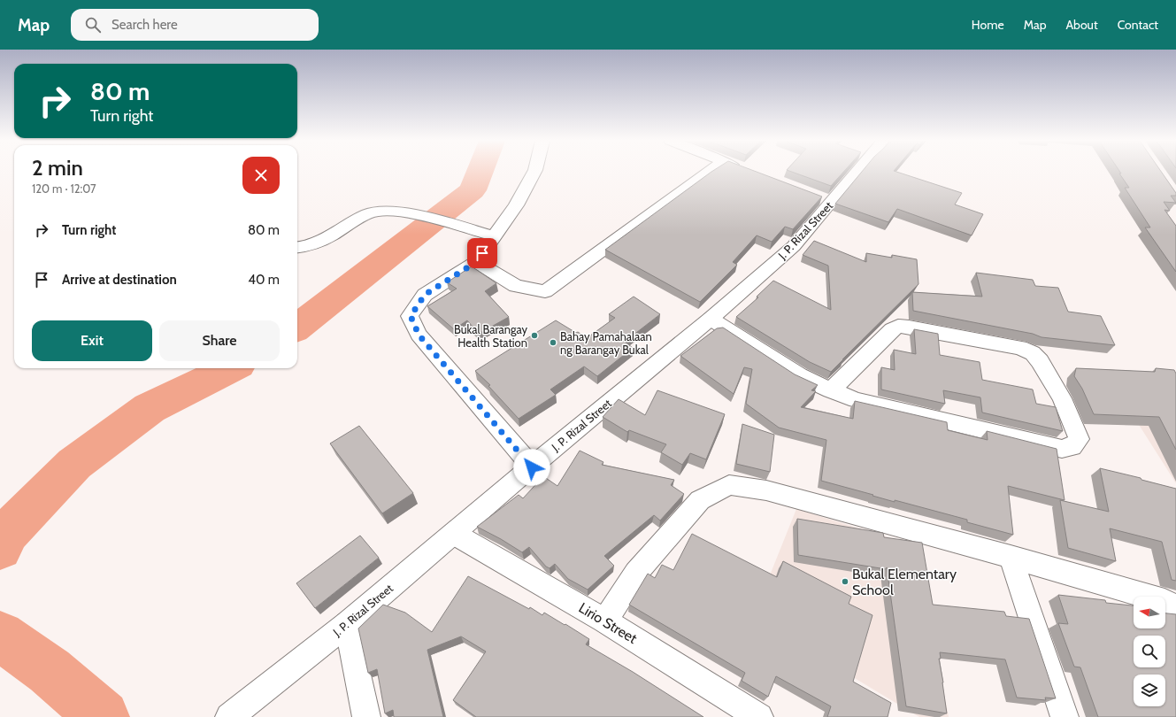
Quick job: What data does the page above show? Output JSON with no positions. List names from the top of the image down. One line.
{"streets":{"street":["J. P. Rizal Street","Lirio Street"]},"crossings":[["J. P. Rizal Street","Lirio Street"]],"places":["Bukal Barangay Health Station","Bahay Pamahalaan ng Barangay Bukal","Bukal Elementary School"],"north":"left","page":{"header":"Map","search":"Search here","nav":["Home","Map","About","Contact"],"turn":["80 m","Turn right"],"heading":["2 min","120 m · 12:07"],"list":[{"name":"Turn right","value":"80 m"},{"name":"Arrive at destination","value":"40 m"}],"buttons":["Exit","Share"]}}
